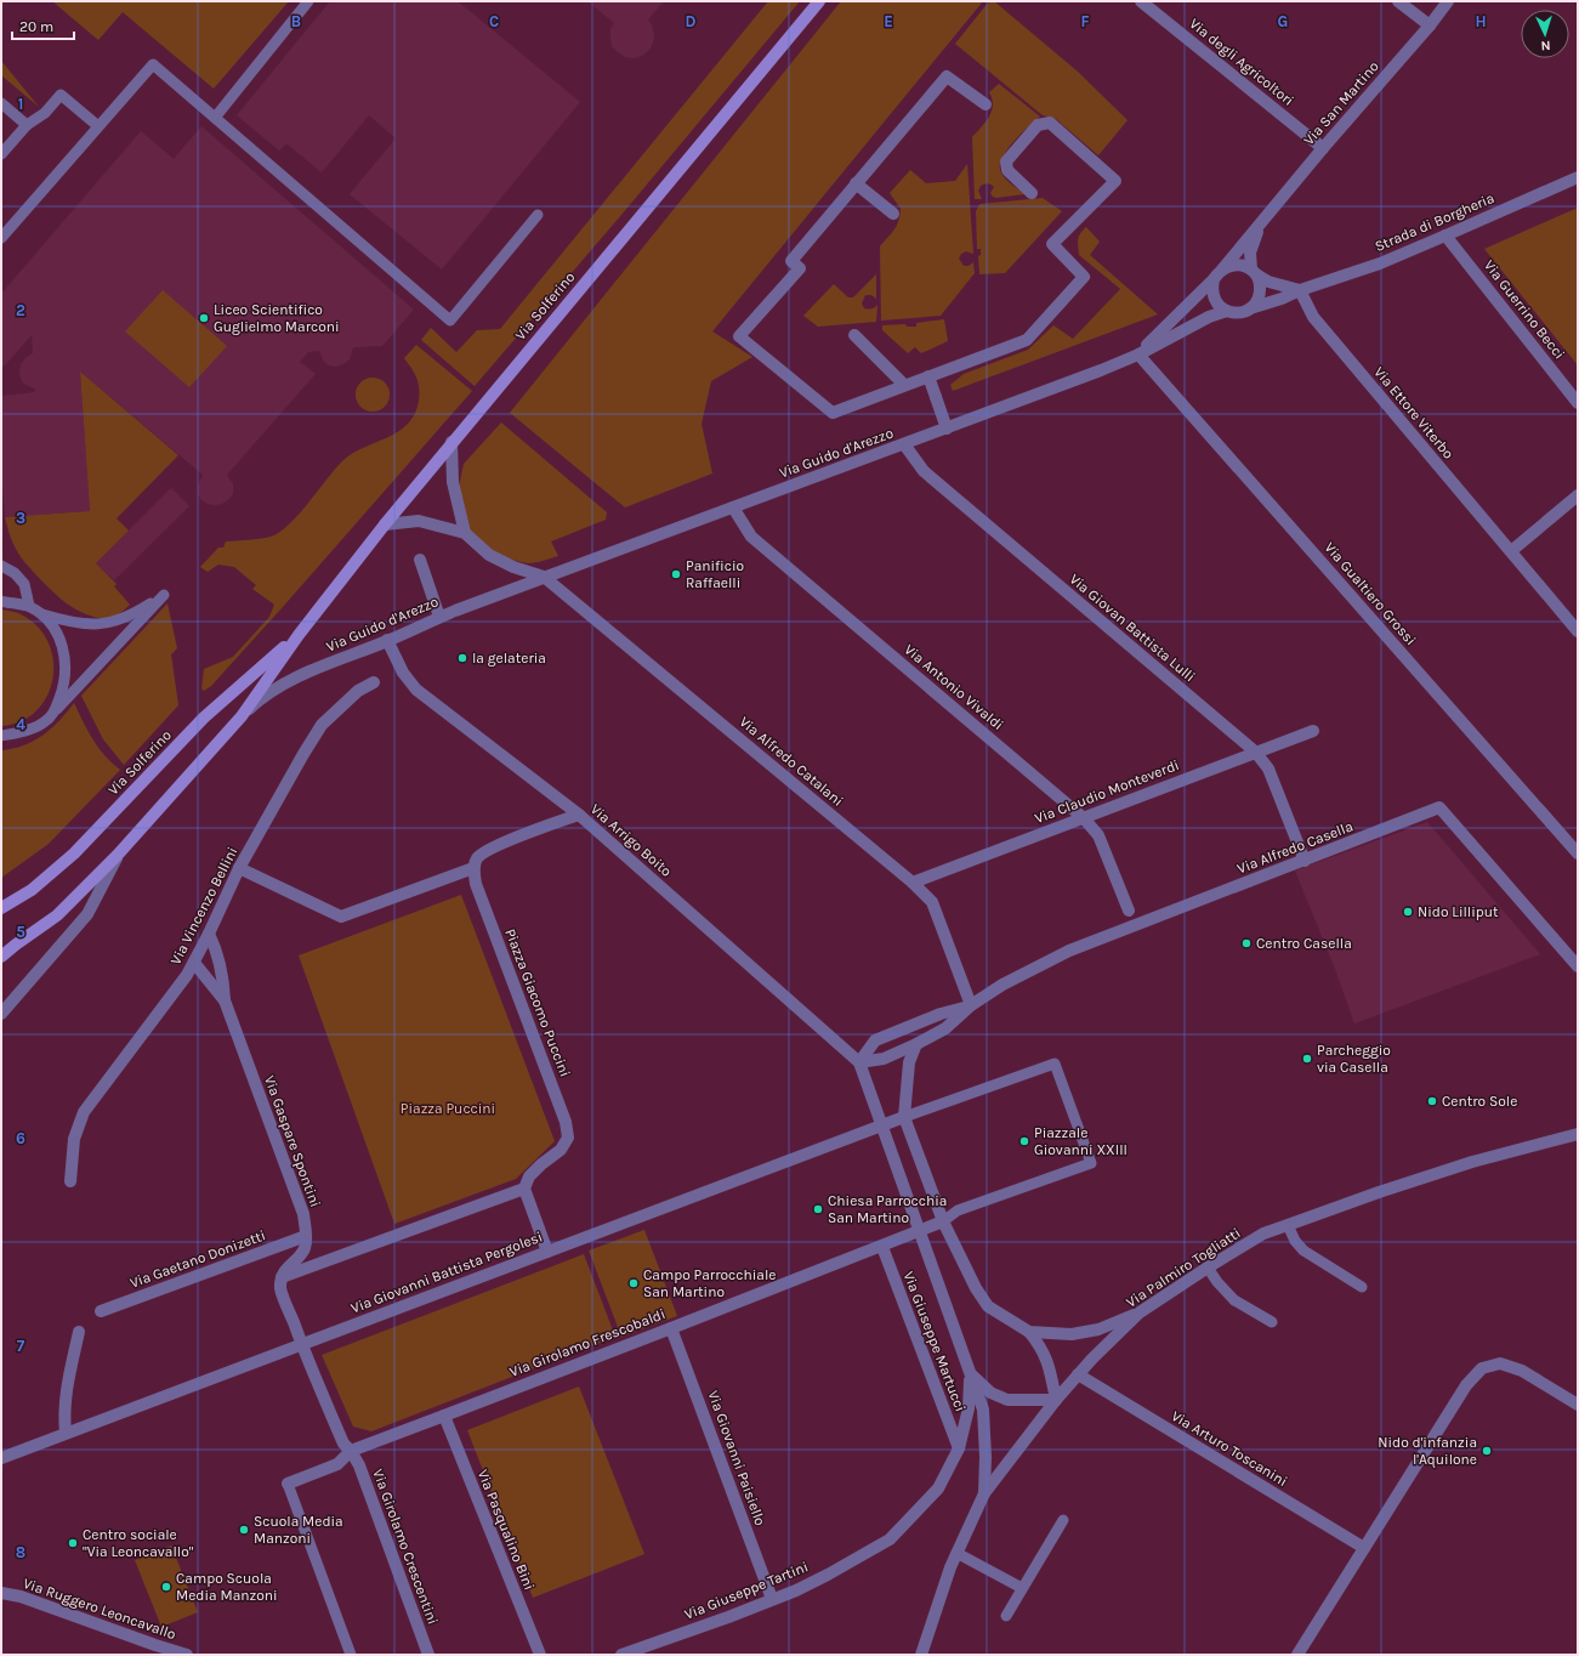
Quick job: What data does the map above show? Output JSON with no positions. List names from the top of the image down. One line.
{"streets":{"main road":["Via Solferino"],"street":["Via degli Agricoltori","Via San Martino","Strada di Borgheria","Via Guerrino Becci","Via Ettore Viterbo","Via Guido d'Arezzo","Via Gualtiero Grossi","Via Giovan Battista Lulli","Via Antonio Vivaldi","Via Alfredo Catalani","Via Claudio Monteverdi","Via Arrigo Boito","Via Alfredo Casella","Via Vincenzo Bellini","Piazza Giacomo Puccini","Via Gaspare Spontini","Via Gaetano Donizetti","Via Palmiro Togliatti","Via Giovanni Battista Pergolesi","Via Giuseppe Martucci","Via Girolamo Frescobaldi","Via Arturo Toscanini","Via Giovanni Paisiello","Via Pasqualino Bini","Via Girolamo Crescentini","Via Giuseppe Tartini","Via Ruggero Leoncavallo"]},"crossings":[["Via degli Agricoltori","Via San Martino"],["Via San Martino","Strada di Borgheria"],["Strada di Borgheria","Via Guerrino Becci"],["Strada di Borgheria","Via Ettore Viterbo"],["Strada di Borgheria","Via Guido d'Arezzo"],["Strada di Borgheria","Via Gualtiero Grossi"],["Via Solferino","Via Guido d'Arezzo"],["Via Guido d'Arezzo","Via Gualtiero Grossi"],["Via Guido d'Arezzo","Via Giovan Battista Lulli"],["Via Guido d'Arezzo","Via Antonio Vivaldi"],["Via Guido d'Arezzo","Via Alfredo Catalani"],["Via Guido d'Arezzo","Via Arrigo Boito"],["Via Giovan Battista Lulli","Via Claudio Monteverdi"],["Via Giovan Battista Lulli","Via Alfredo Casella"],["Via Antonio Vivaldi","Via Claudio Monteverdi"],["Via Alfredo Catalani","Via Claudio Monteverdi"],["Via Alfredo Catalani","Via Alfredo Casella"],["Via Arrigo Boito","Via Alfredo Casella"],["Via Vincenzo Bellini","Via Gaspare Spontini"],["Via Gaspare Spontini","Via Gaetano Donizetti"],["Via Palmiro Togliatti","Via Arturo Toscanini"],["Via Giuseppe Martucci","Via Girolamo Frescobaldi"],["Via Giuseppe Martucci","Via Giuseppe Tartini"],["Via Girolamo Frescobaldi","Via Giovanni Paisiello"],["Via Girolamo Frescobaldi","Via Pasqualino Bini"],["Via Girolamo Frescobaldi","Via Girolamo Crescentini"],["Via Giovanni Paisiello","Via Giuseppe Tartini"]],"parks":["Piazza Puccini"],"places":["Liceo Scientifico Guglielmo Marconi","Panificio Raffaelli","la gelateria","Nido Lilliput","Centro Casella","Parcheggio via Casella","Centro Sole","Piazzale Giovanni XXIII","Chiesa Parrocchia San Martino","Campo Parrocchiale San Martino","Nido d'infanzia l'Aquilone","Scuola Media Manzoni","Centro sociale \"Via Leoncavallo\"","Campo Scuola Media Manzoni"],"scale_bar":"20 m","north":"bottom","grid":{"columns":["B","C","D","E","F","G","H"],"rows":["1","2","3","4","5","6","7","8"]}}
